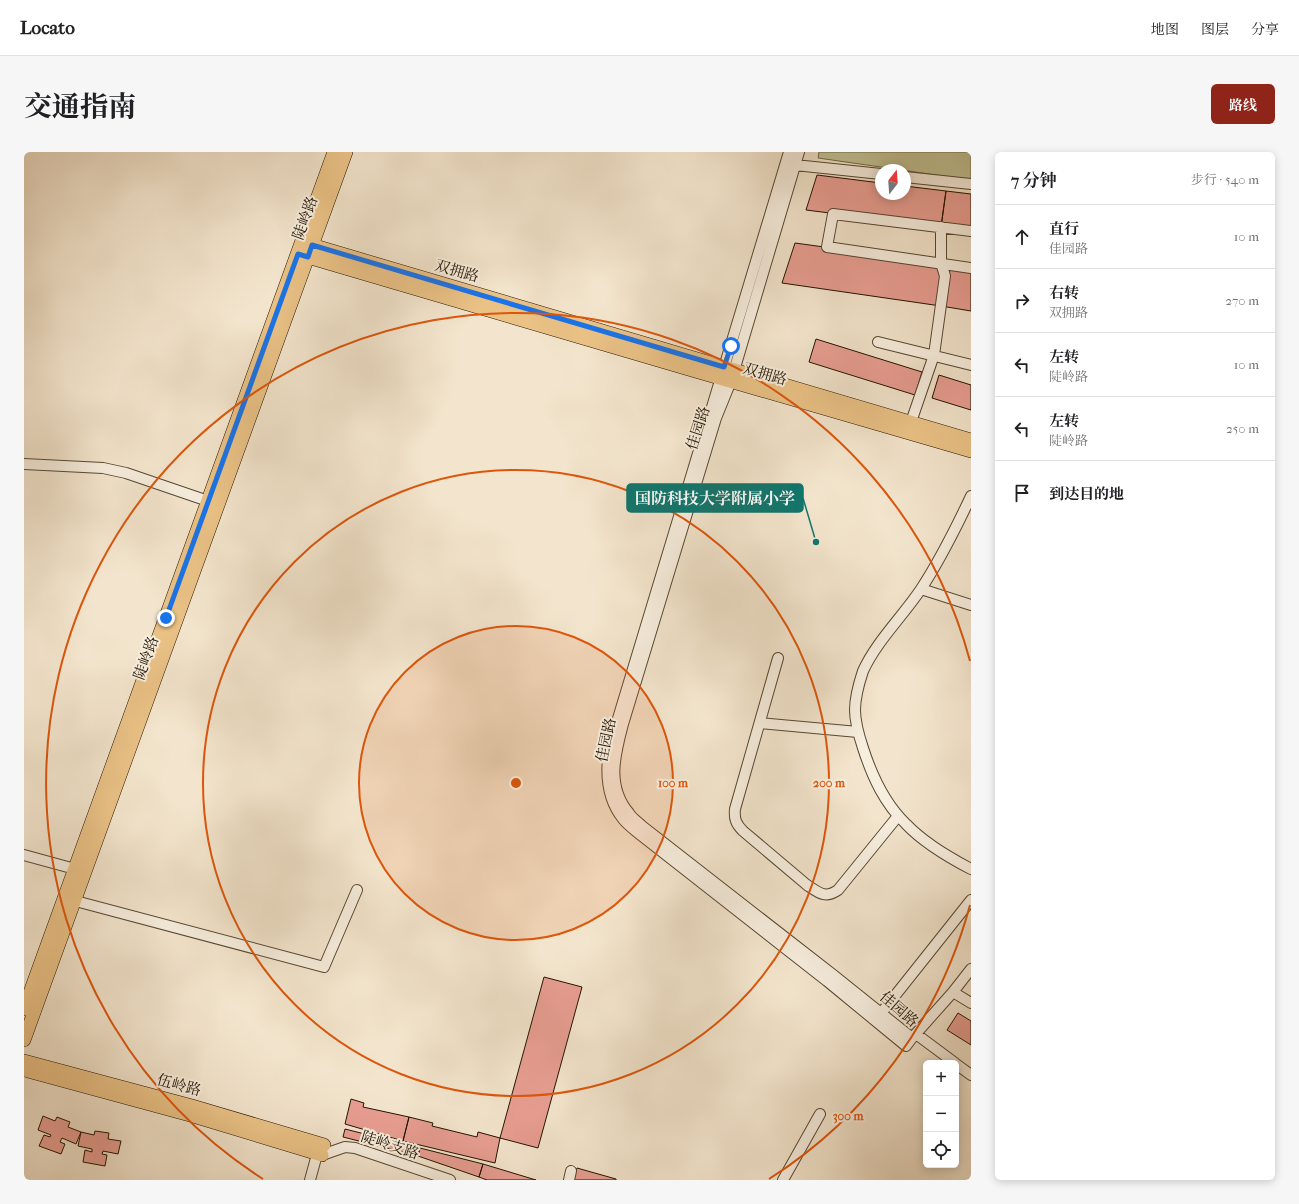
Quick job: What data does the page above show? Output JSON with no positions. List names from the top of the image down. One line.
{"streets":{"main road":["陡岭路","双拥路","伍岭路"],"street":["佳园路","陡岭支路"]},"crossings":[["陡岭路","双拥路"],["双拥路","佳园路"],["伍岭路","陡岭支路"]],"places":["国防科技大学附属小学"],"north":"top","page":{"header":"Locato","nav":["地图","图层","分享"],"title":"交通指南","buttons":"路线","heading":["7 分钟","步行 · 540 m"],"list":[["直行","佳园路","10 m"],["右转","双拥路","270 m"],["左转","陡岭路","10 m"],["左转","陡岭路","250 m"],"到达目的地"],"map_buttons":["+","−"]},"rings":["100 m","200 m","300 m"]}
